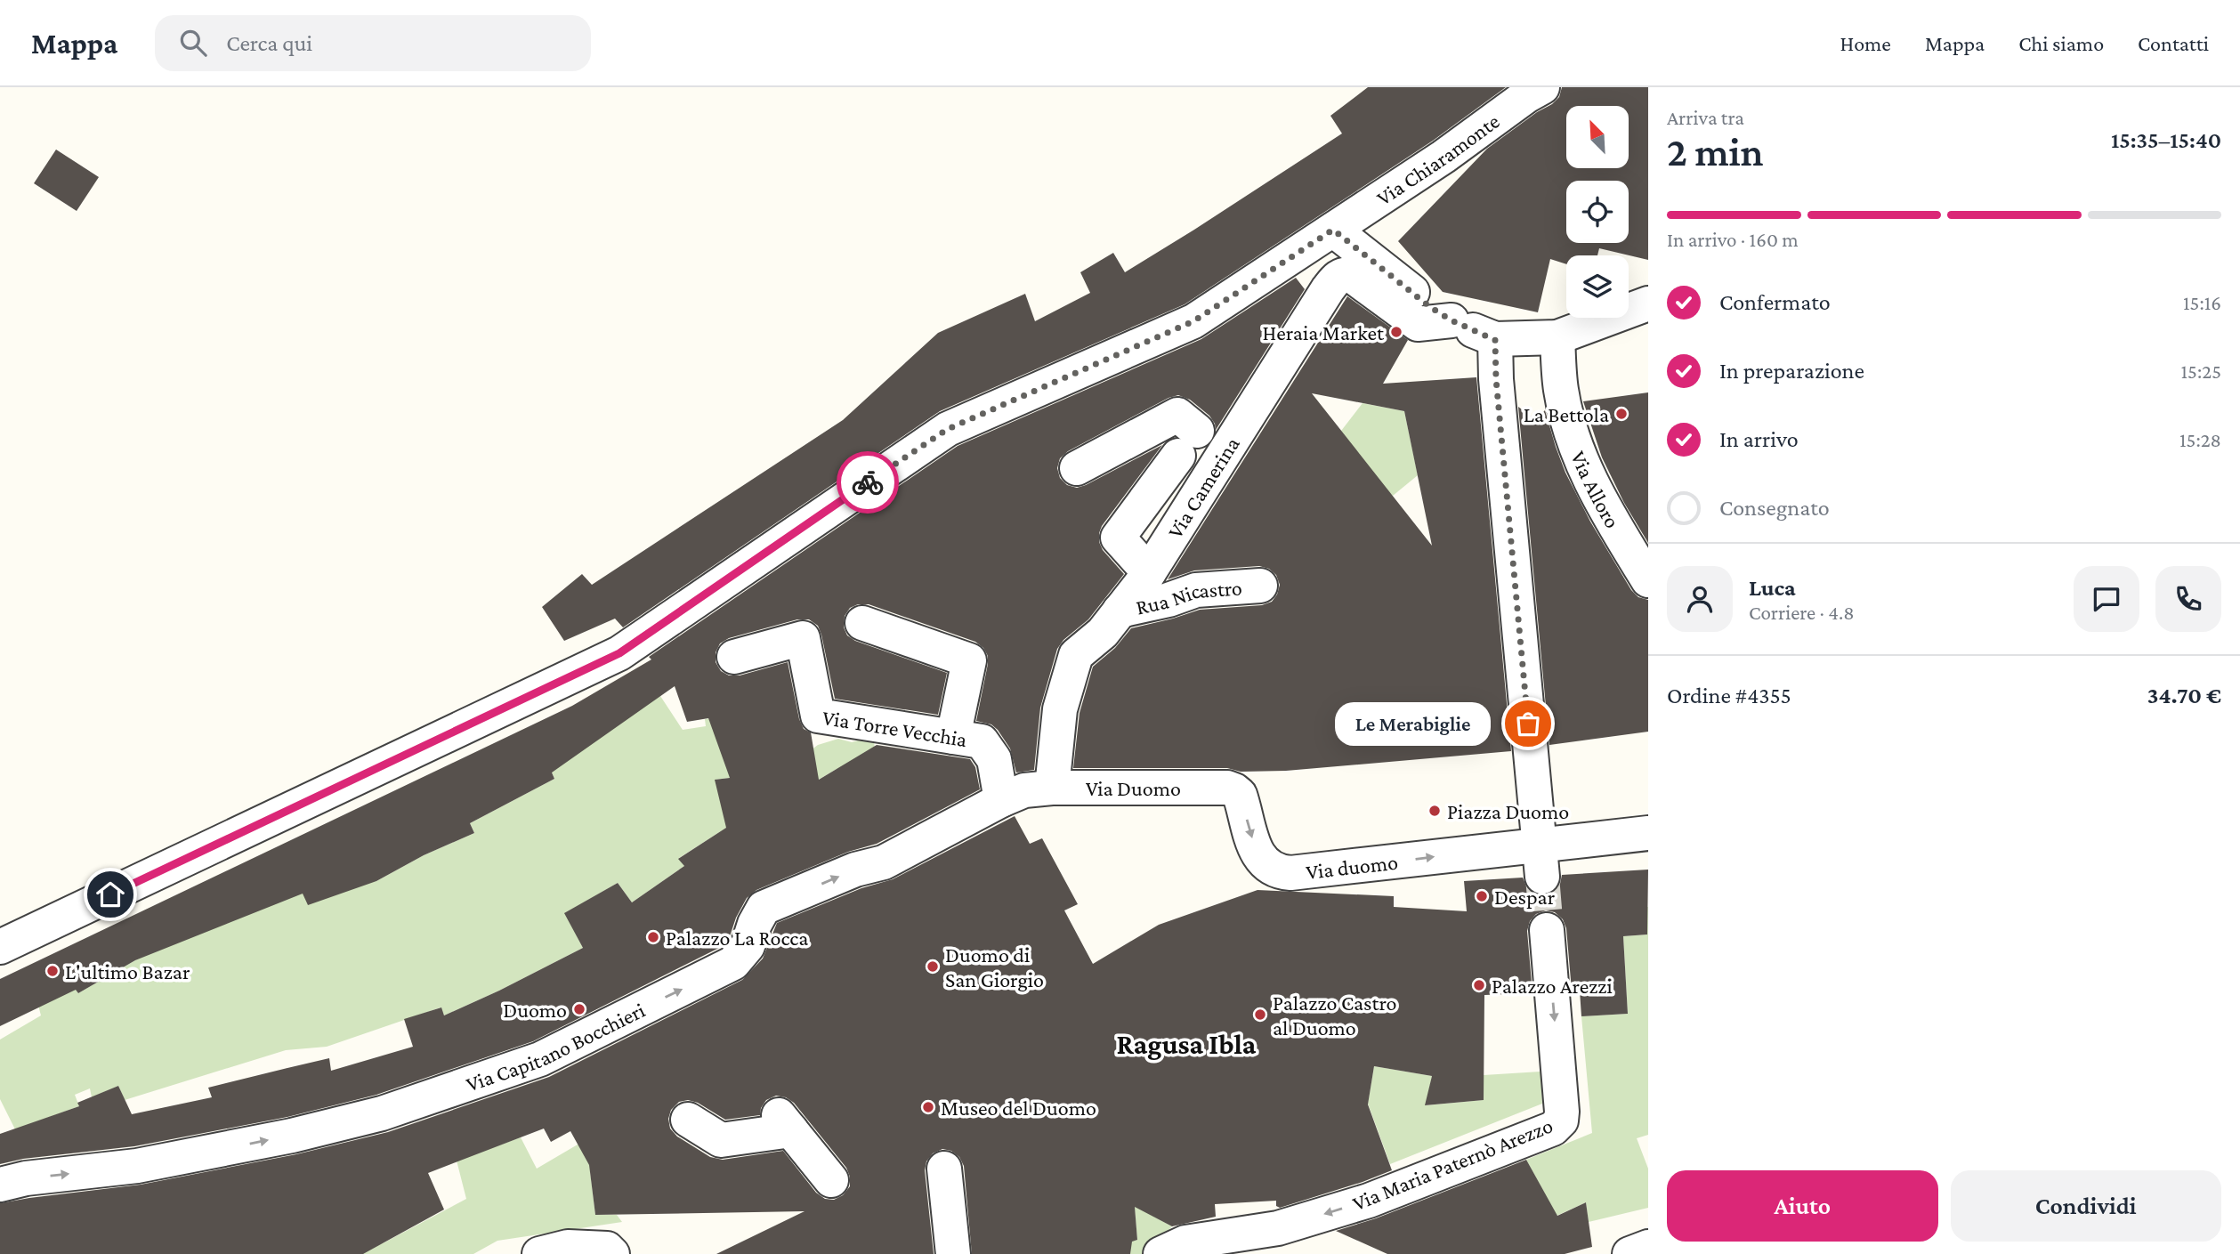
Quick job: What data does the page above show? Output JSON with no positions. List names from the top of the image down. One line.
{"streets":{"street":["Via Chiaramonte","Via Camerina","Via Alloro","Rua Nicastro","Via Torre Vecchia","Via Duomo","Via duomo","Via Capitano Bocchieri","Via Maria Paternò Arezzo"]},"crossings":[["Via Camerina","Rua Nicastro"],["Via Camerina","Via Duomo"],["Via Camerina","Via Capitano Bocchieri"],["Via Torre Vecchia","Via Capitano Bocchieri"],["Via Duomo","Via duomo"],["Via Duomo","Via Capitano Bocchieri"]],"one_way":["Via duomo","Via Capitano Bocchieri","Via Maria Paternò Arezzo"],"districts":["Ragusa Ibla"],"places":["Heraia Market","La Bettola","Le Merabiglie","Piazza Duomo","Despar","Palazzo La Rocca","Duomo di San Giorgio","L'ultimo Bazar","Palazzo Arezzi","Duomo","Palazzo Castro al Duomo","Museo del Duomo"],"north":"top left","page":{"header":"Mappa","search":"Cerca qui","nav":["Home","Mappa","Chi siamo","Contatti"],"heading":["2 min","Arriva tra","15:35–15:40"],"panel":["Luca","Corriere · 4.8","Ordine #4355","34.70 €"],"bar":"In arrivo · 160 m","list":[["Confermato","15:16"],["In preparazione","15:25"],["In arrivo","15:28"],"Consegnato"],"bubble":"Le Merabiglie","buttons":["Aiuto","Condividi"]}}
